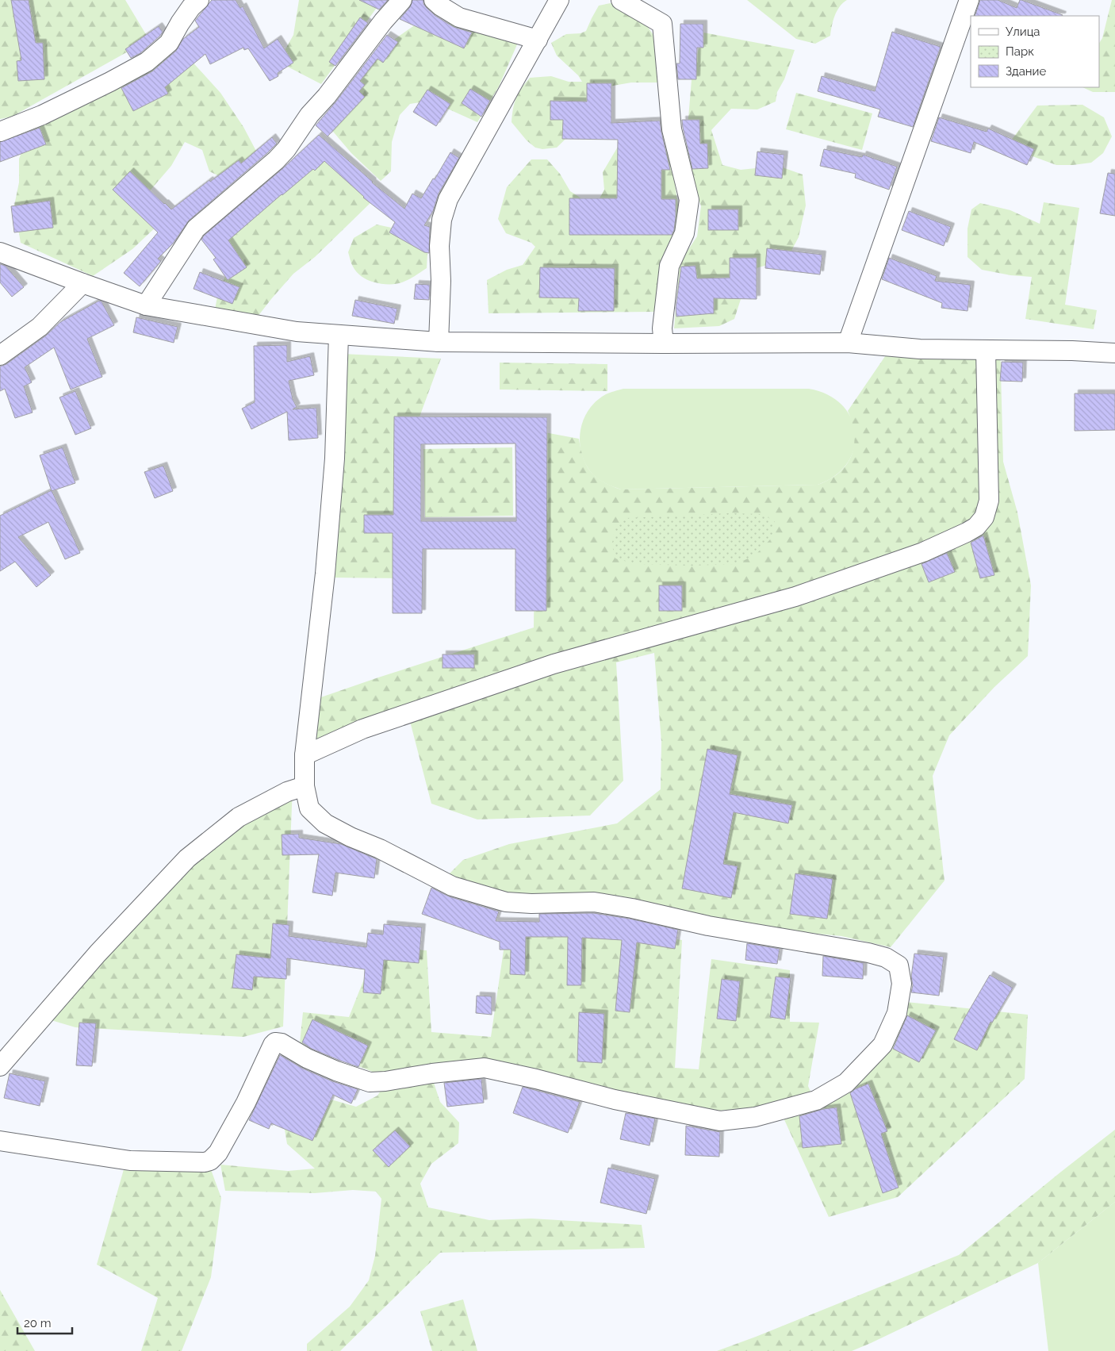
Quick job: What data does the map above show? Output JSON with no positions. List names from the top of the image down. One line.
{"legend":["Улица","Парк","Здание"],"scale_bar":"20 m"}
